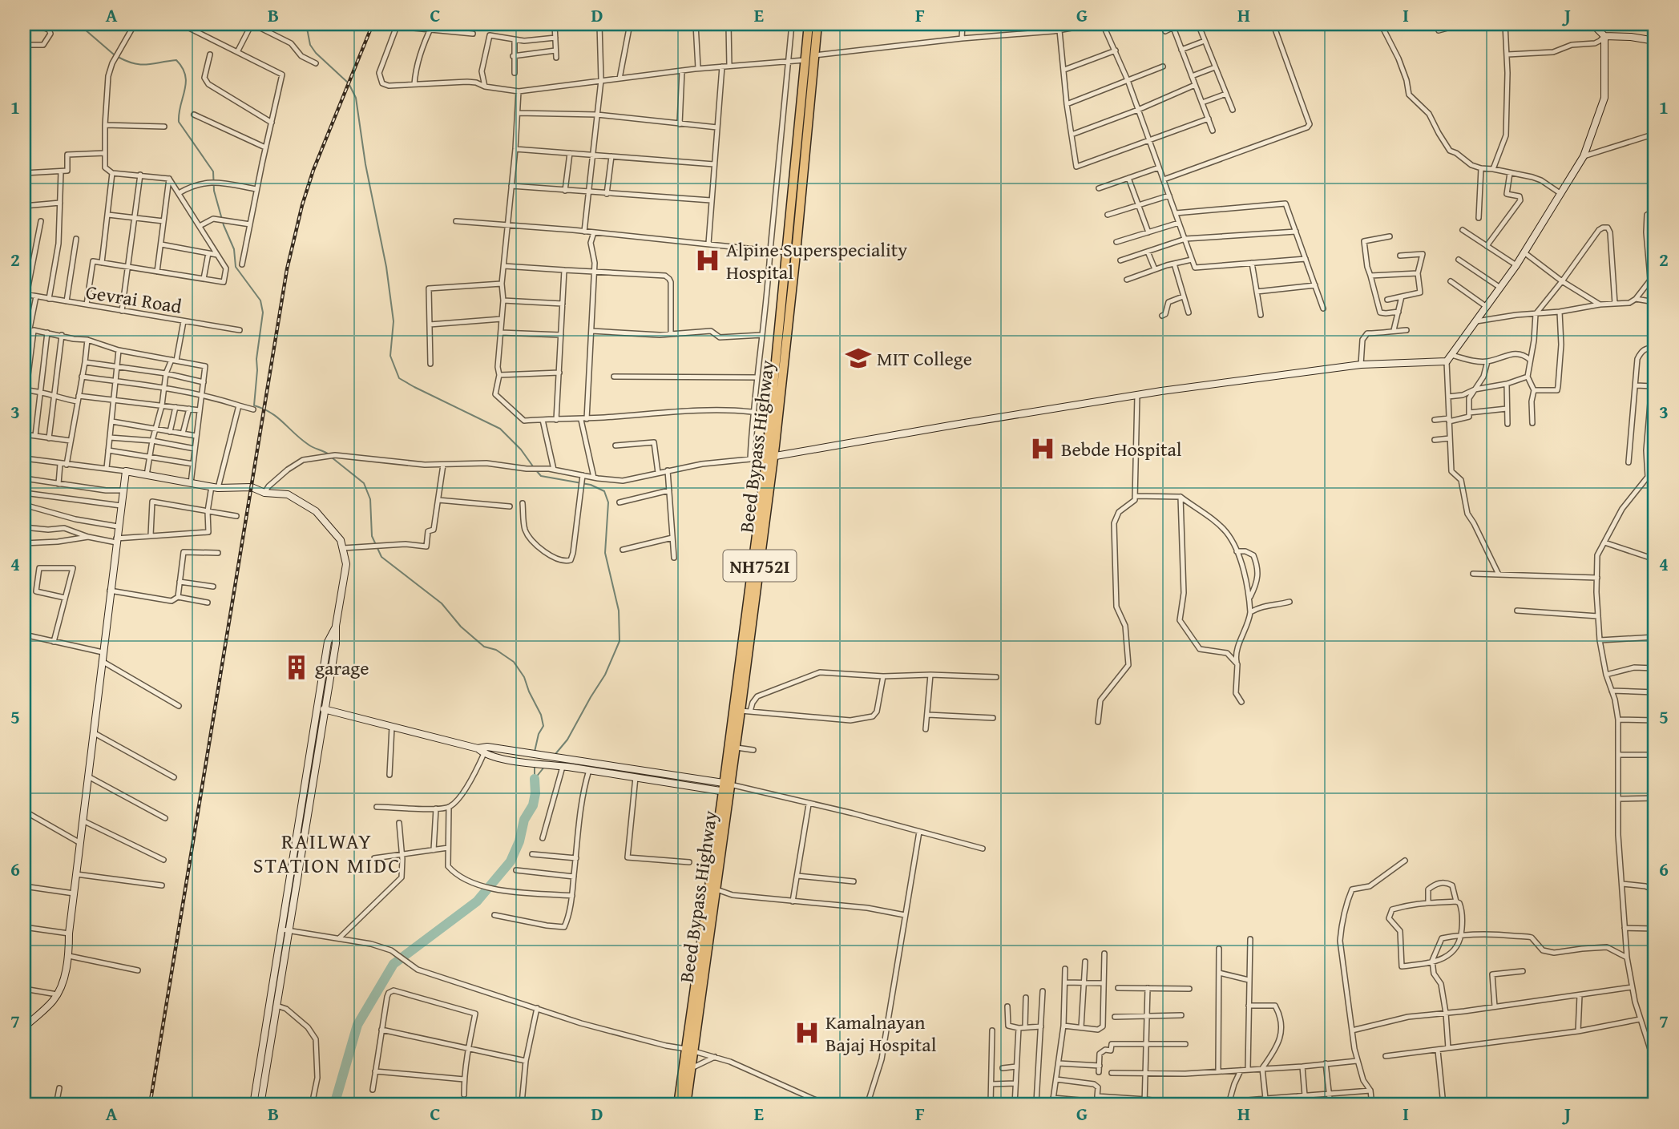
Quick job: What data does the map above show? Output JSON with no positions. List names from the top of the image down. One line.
{"streets":{"highway":["Beed Bypass Highway","NH752I"],"street":["Gevrai Road"]},"districts":["RAILWAY STATION MIDC"],"places":{"hospital":["Alpine Superspeciality Hospital","Bebde Hospital","Kamalnayan Bajaj Hospital"],"school or university":["MIT College"],"building":["garage"]},"grid":{"columns":["A","B","C","D","E","F","G","H","I","J"],"rows":["1","2","3","4","5","6","7"]}}
